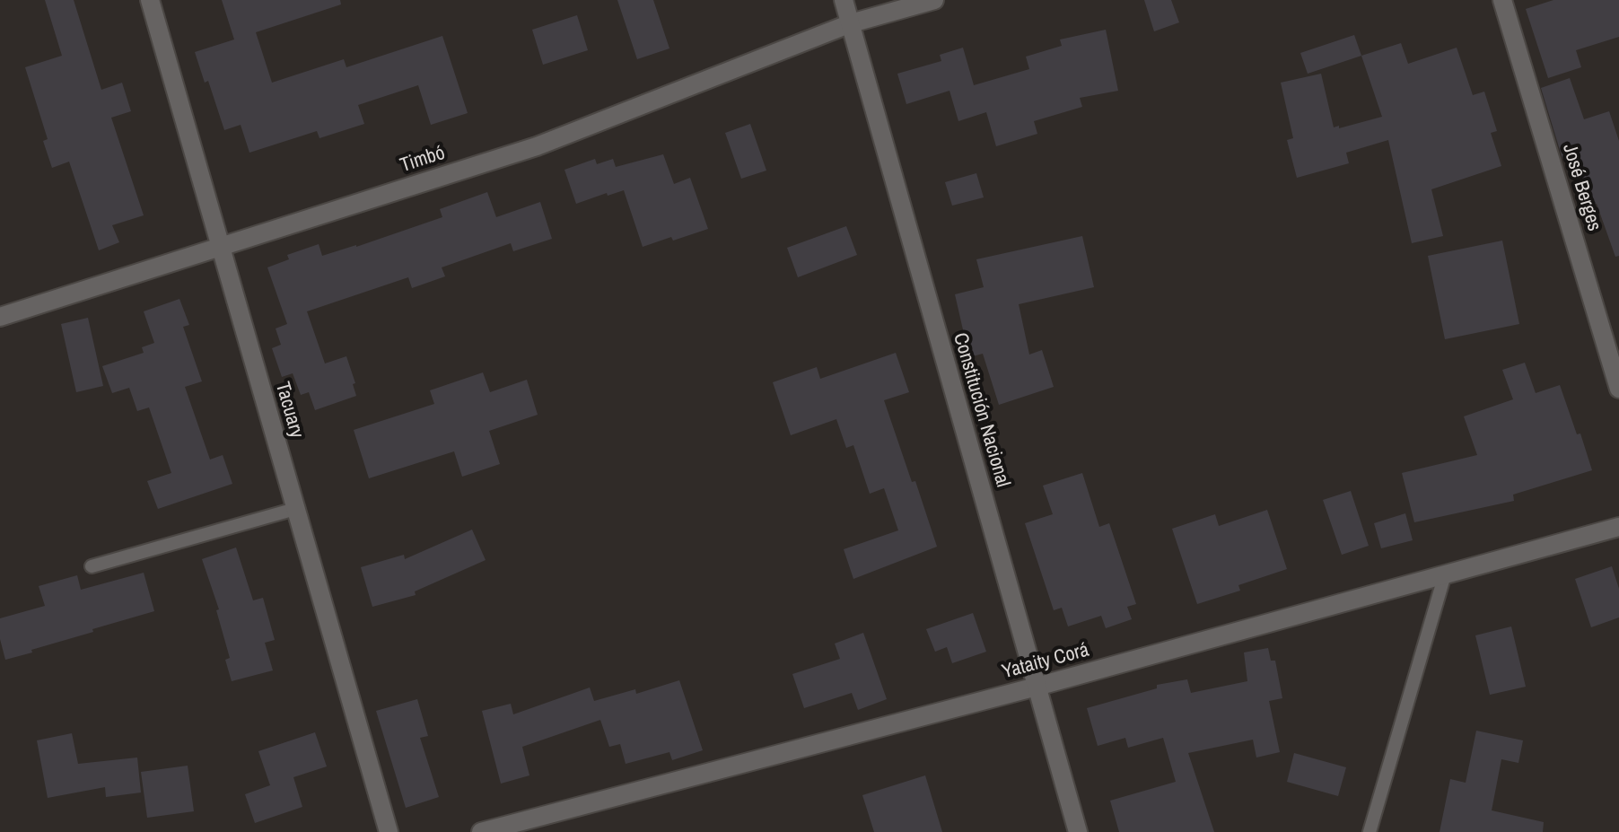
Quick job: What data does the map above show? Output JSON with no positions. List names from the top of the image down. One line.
{"streets":{"street":["Timbó","José Berges","Tacuary","Constitución Nacional","Yataity Corá"]},"crossings":[["Timbó","Tacuary"],["Timbó","Constitución Nacional"],["Constitución Nacional","Yataity Corá"]]}
